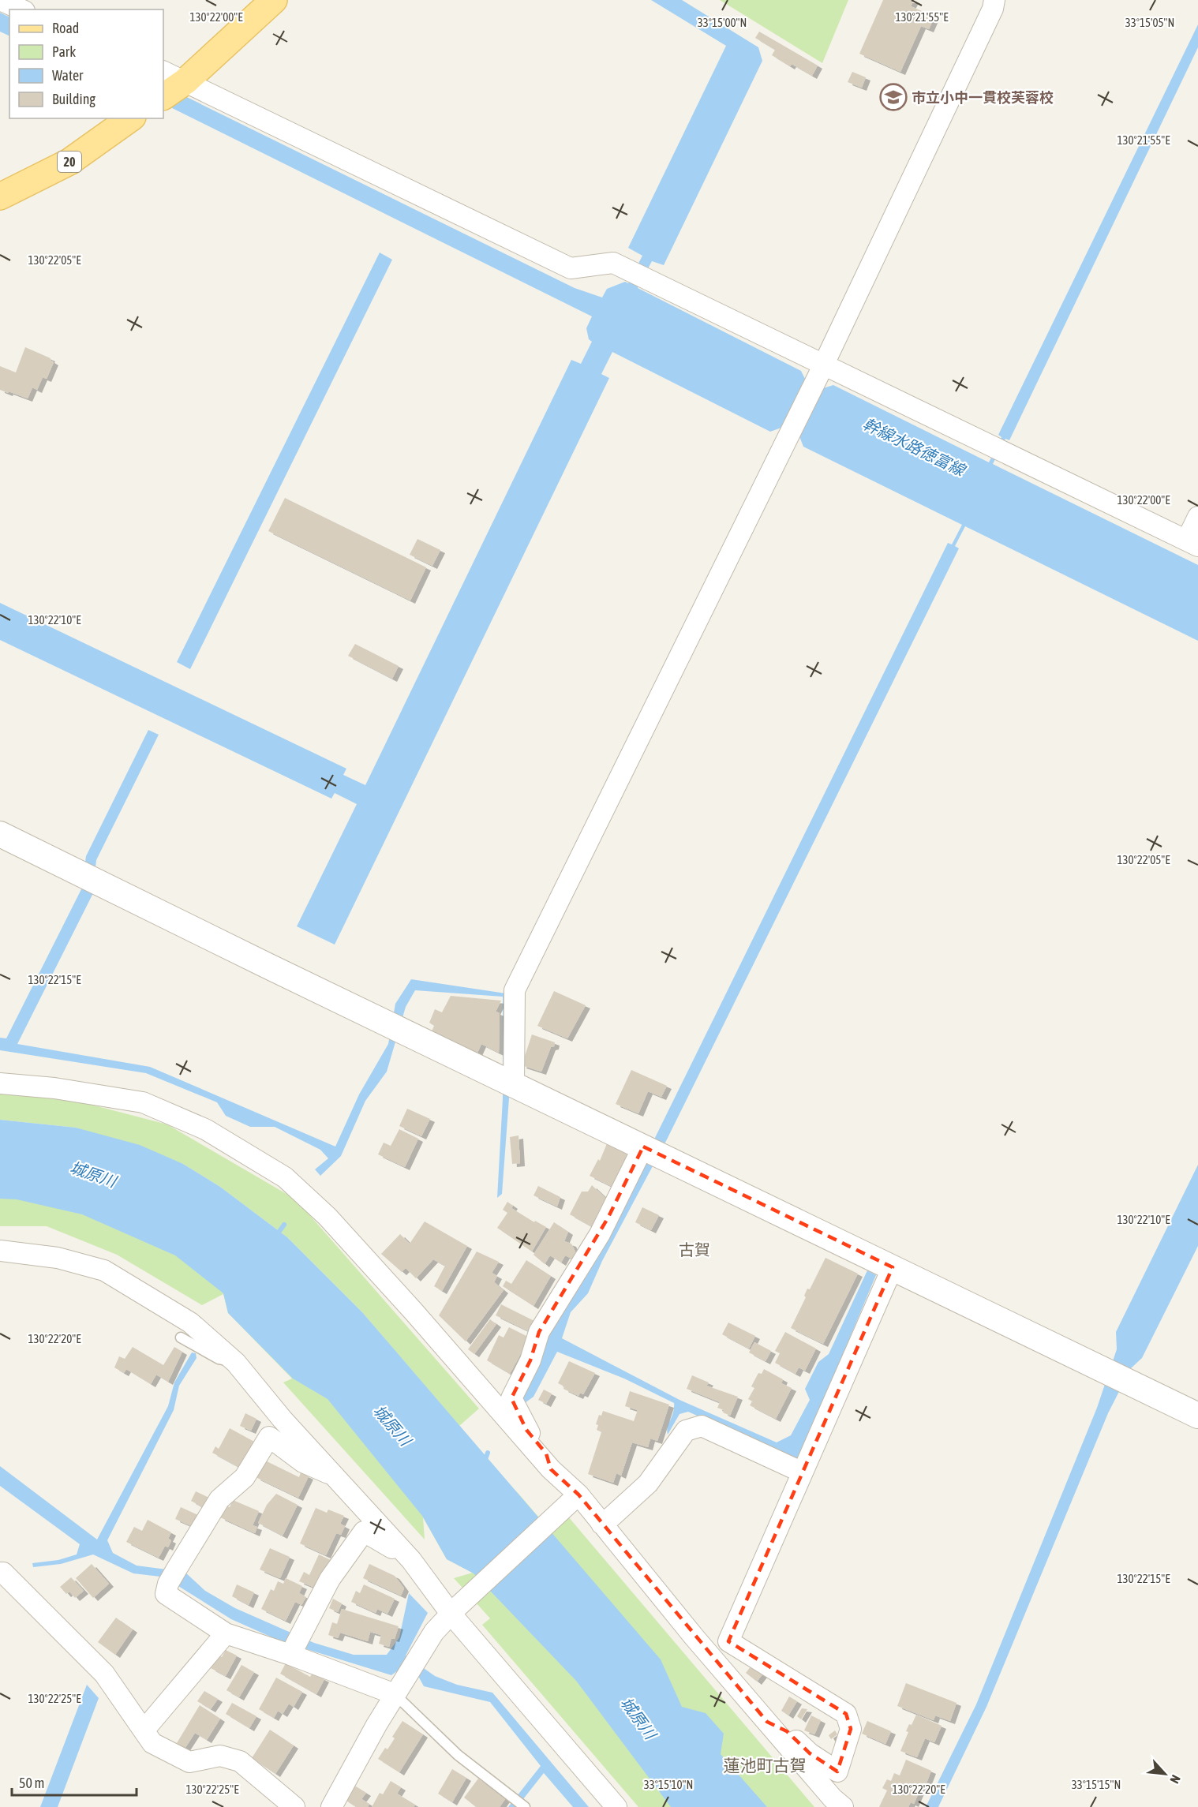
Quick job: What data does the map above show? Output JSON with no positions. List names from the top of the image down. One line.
{"streets":{"main road":["20"]},"districts":["古賀","蓮池町古賀"],"water":["幹線水路徳富線","城原川"],"places":{"school or university":["市立小中一貫校芙蓉校"]},"legend":["Road","Park","Water","Building"],"scale_bar":"50 m","north":"bottom right","coordinates":["130°22'00\"E","130°21'55\"E","33°15'00\"N","33°15'05\"N","130°22'05\"E","130°22'10\"E","130°22'15\"E","130°22'20\"E","130°22'25\"E","33°15'10\"N","33°15'15\"N"]}
